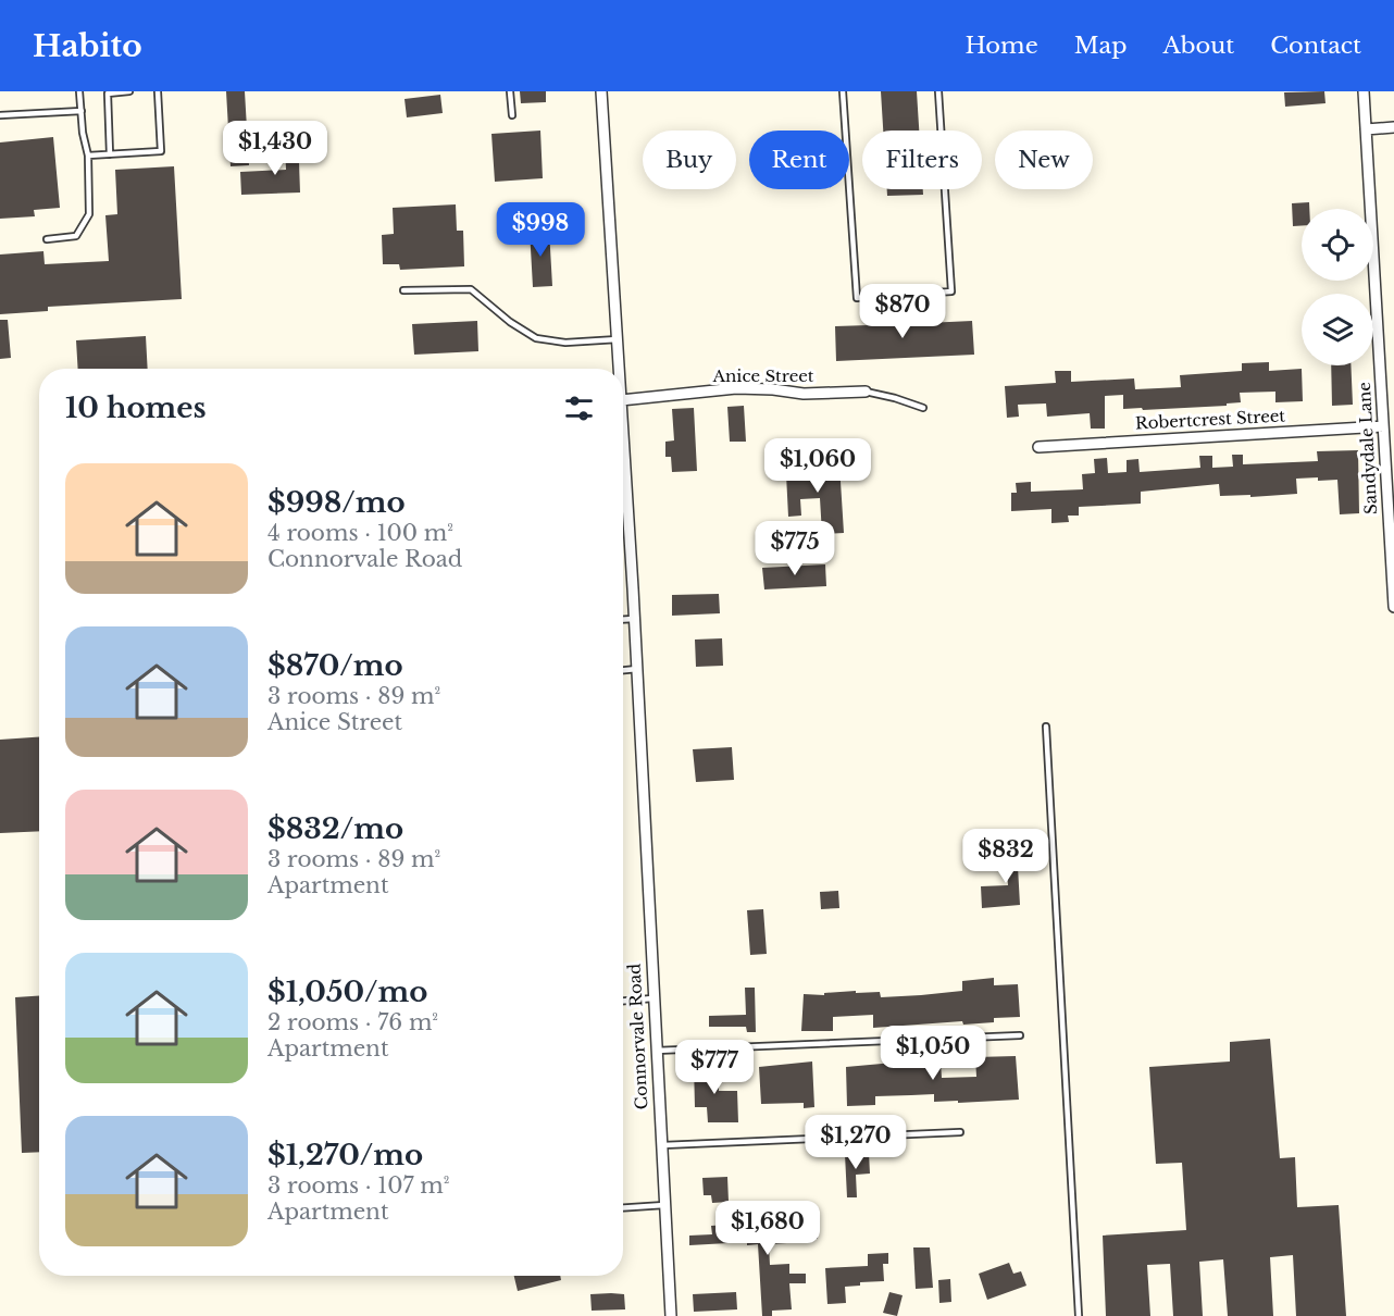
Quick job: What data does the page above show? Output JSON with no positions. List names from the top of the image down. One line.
{"streets":{"street":["Anice Street","Robertcrest Street","Sandydale Lane","Connorvale Road"]},"crossings":[["Robertcrest Street","Sandydale Lane"]],"page":{"header":"Habito","nav":["Home","Map","About","Contact"],"price":["$1,430","$998","$870","$1,060","$775","$832","$1,050","$777","$1,270","$1,680"],"chip":["Buy","Rent","Filters","New"],"heading":"10 homes","list":[{"name":"$998/mo","note":"4 rooms · 100 m² · Connorvale Road"},{"name":"$870/mo","note":"3 rooms · 89 m² · Anice Street"},{"name":"$832/mo","note":"3 rooms · 89 m² · Apartment"},{"name":"$1,050/mo","note":"2 rooms · 76 m² · Apartment"},{"name":"$1,270/mo","note":"3 rooms · 107 m² · Apartment"}]}}
